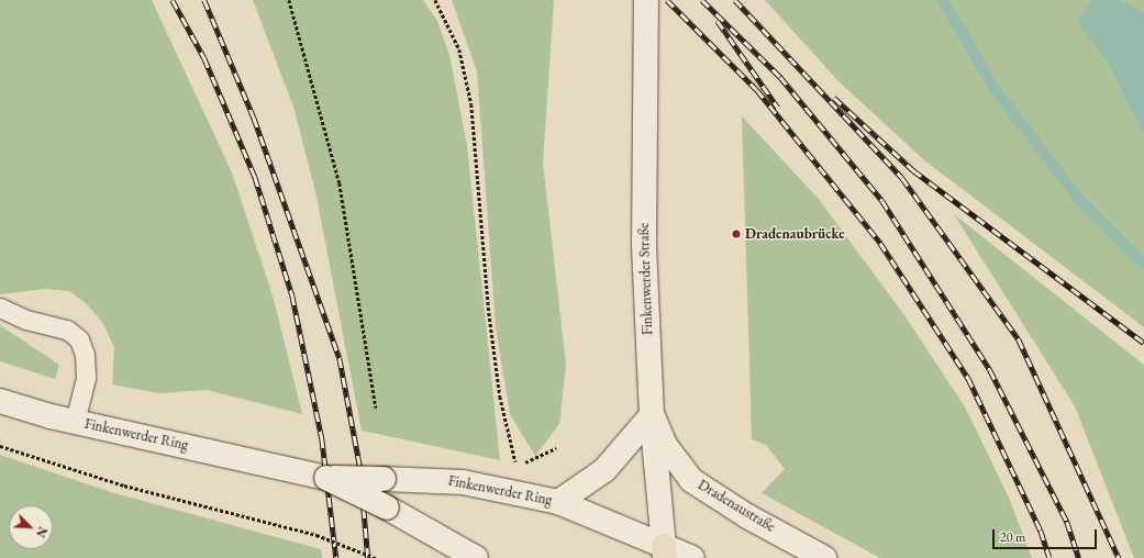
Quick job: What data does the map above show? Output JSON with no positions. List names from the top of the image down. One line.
{"streets":{"main road":["Finkenwerder Straße","Finkenwerder Ring","Dradenaustraße"]},"crossings":[["Finkenwerder Straße","Finkenwerder Ring"],["Finkenwerder Straße","Dradenaustraße"]],"places":["Dradenaubrücke"],"scale_bar":"20 m","north":"bottom right"}
